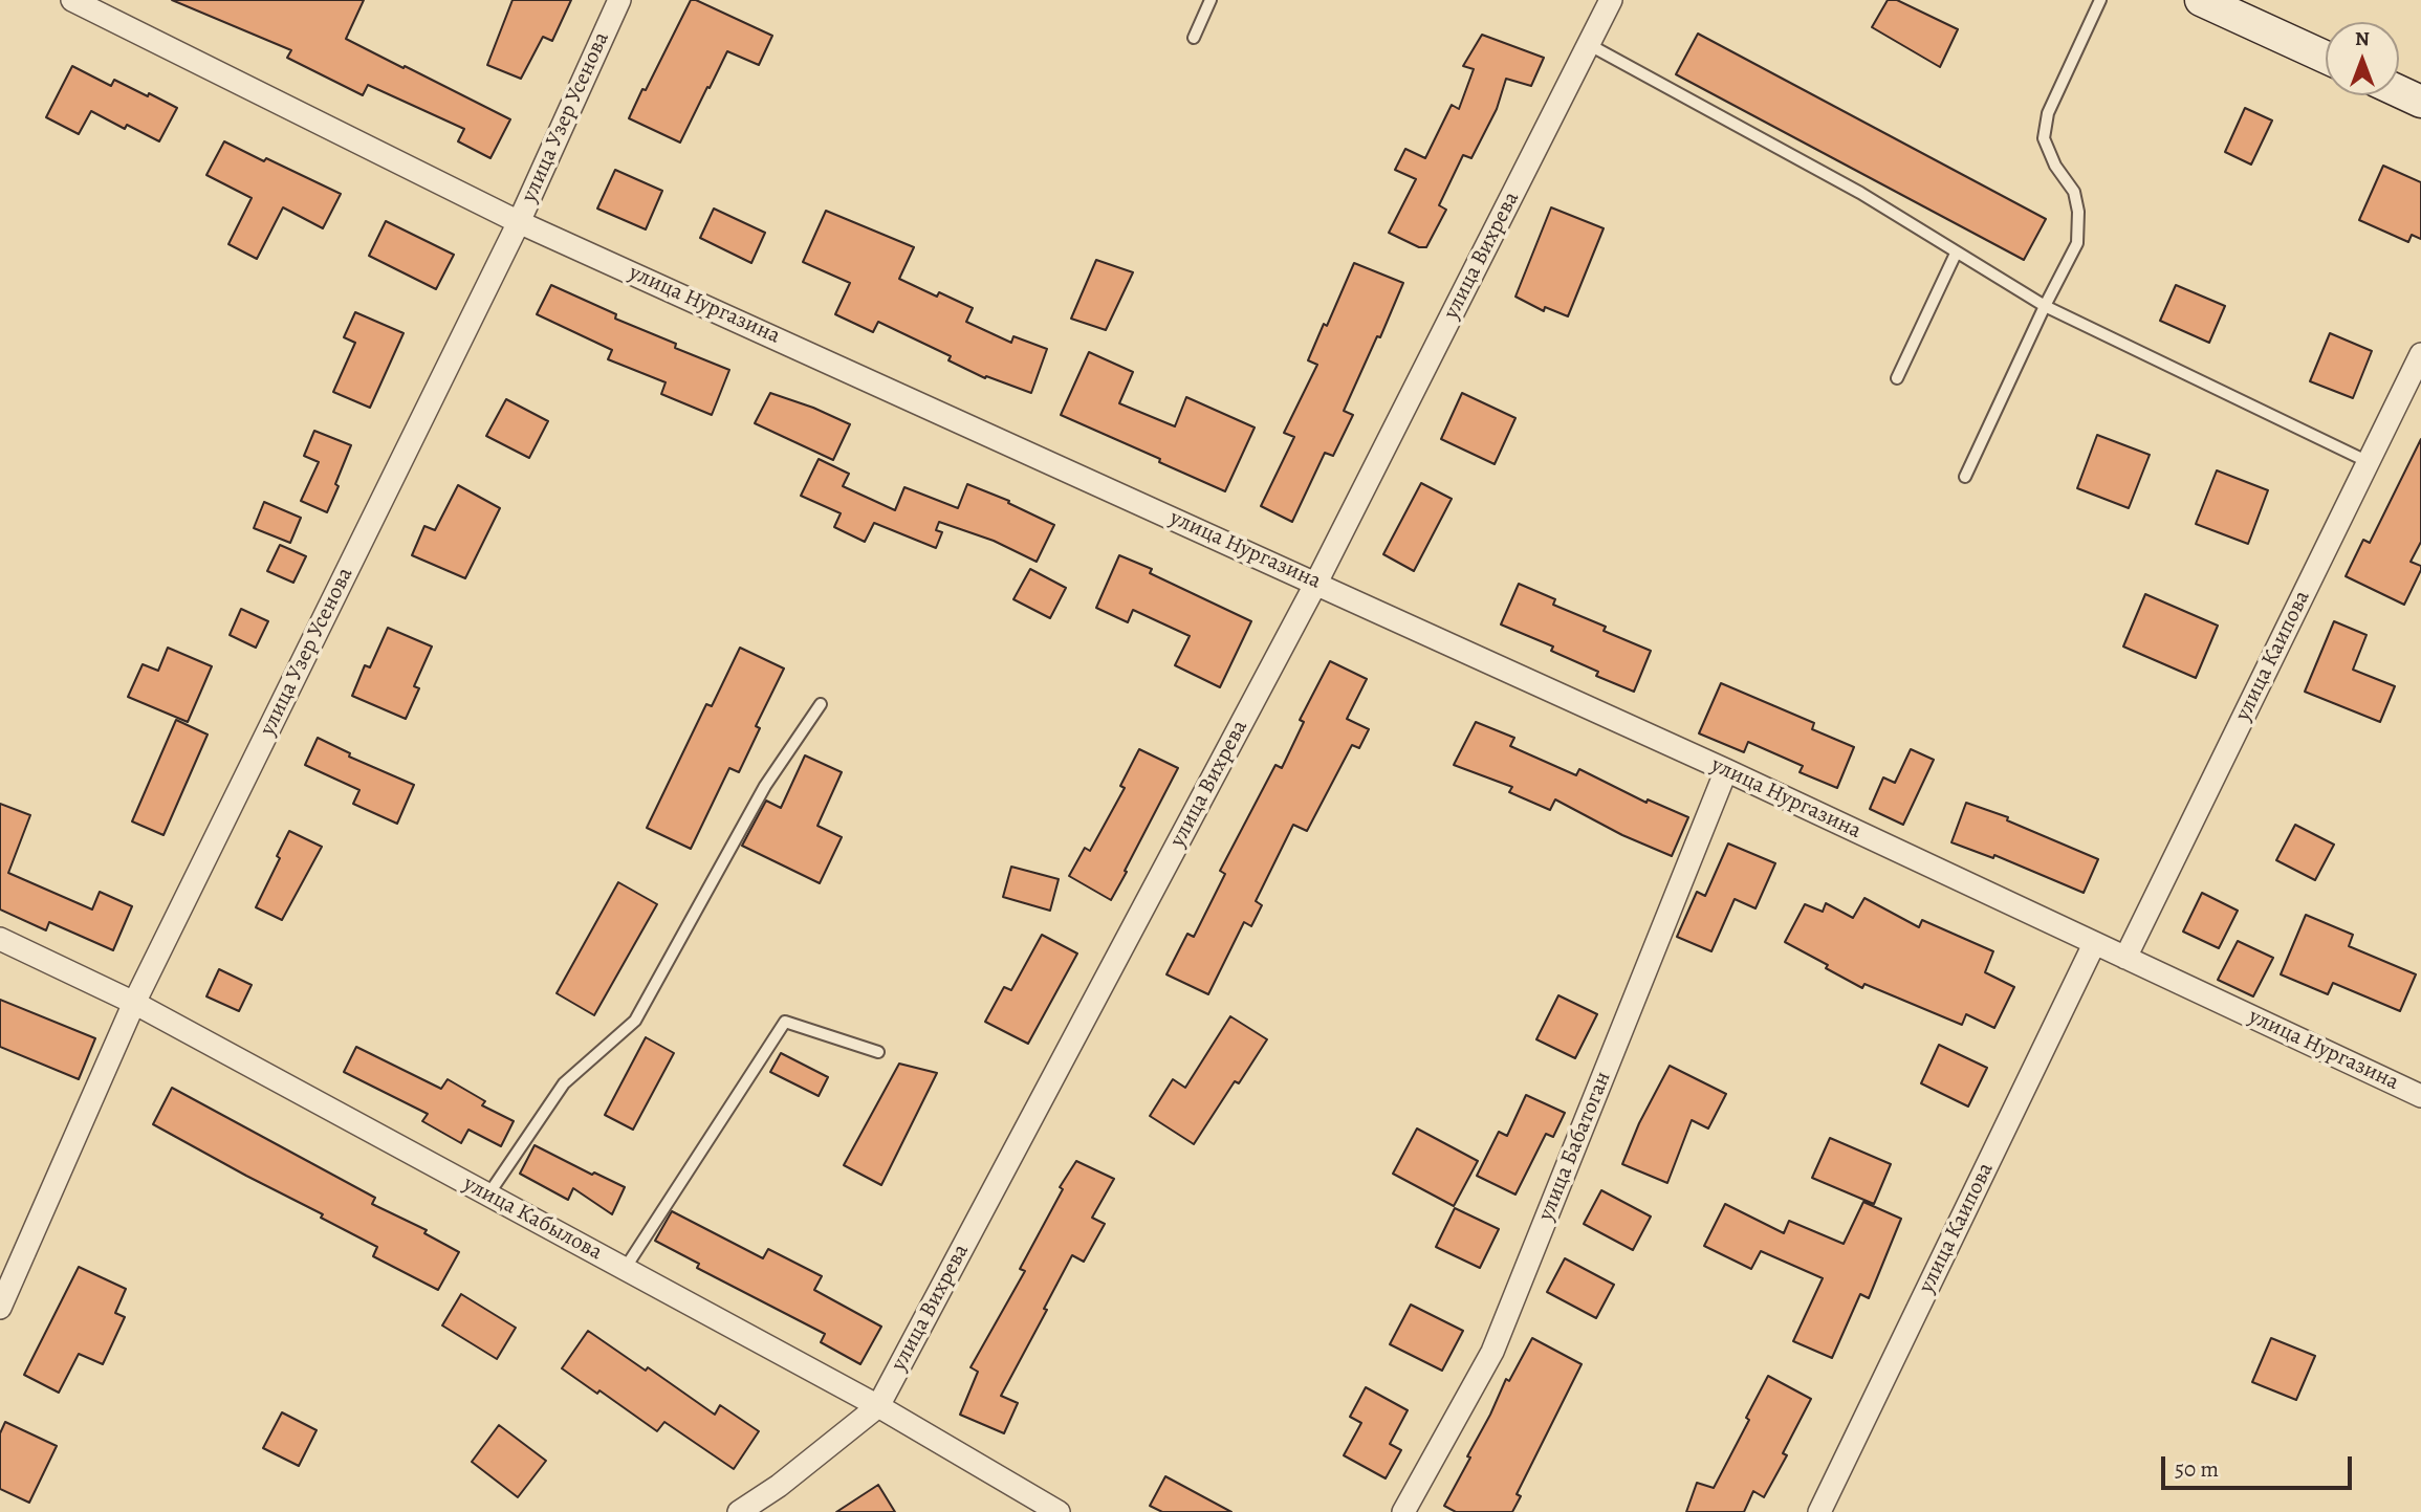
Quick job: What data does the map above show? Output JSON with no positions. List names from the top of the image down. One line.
{"streets":{"street":["улица Узер Усенова","улица Вихрева","улица Нургазина","улица Каипова","улица Бабатоган","улица Кабылова"]},"crossings":[["улица Узер Усенова","улица Нургазина"],["улица Узер Усенова","улица Кабылова"],["улица Вихрева","улица Нургазина"],["улица Вихрева","улица Кабылова"],["улица Нургазина","улица Каипова"],["улица Нургазина","улица Бабатоган"]],"scale_bar":"50 m","north":"top"}
